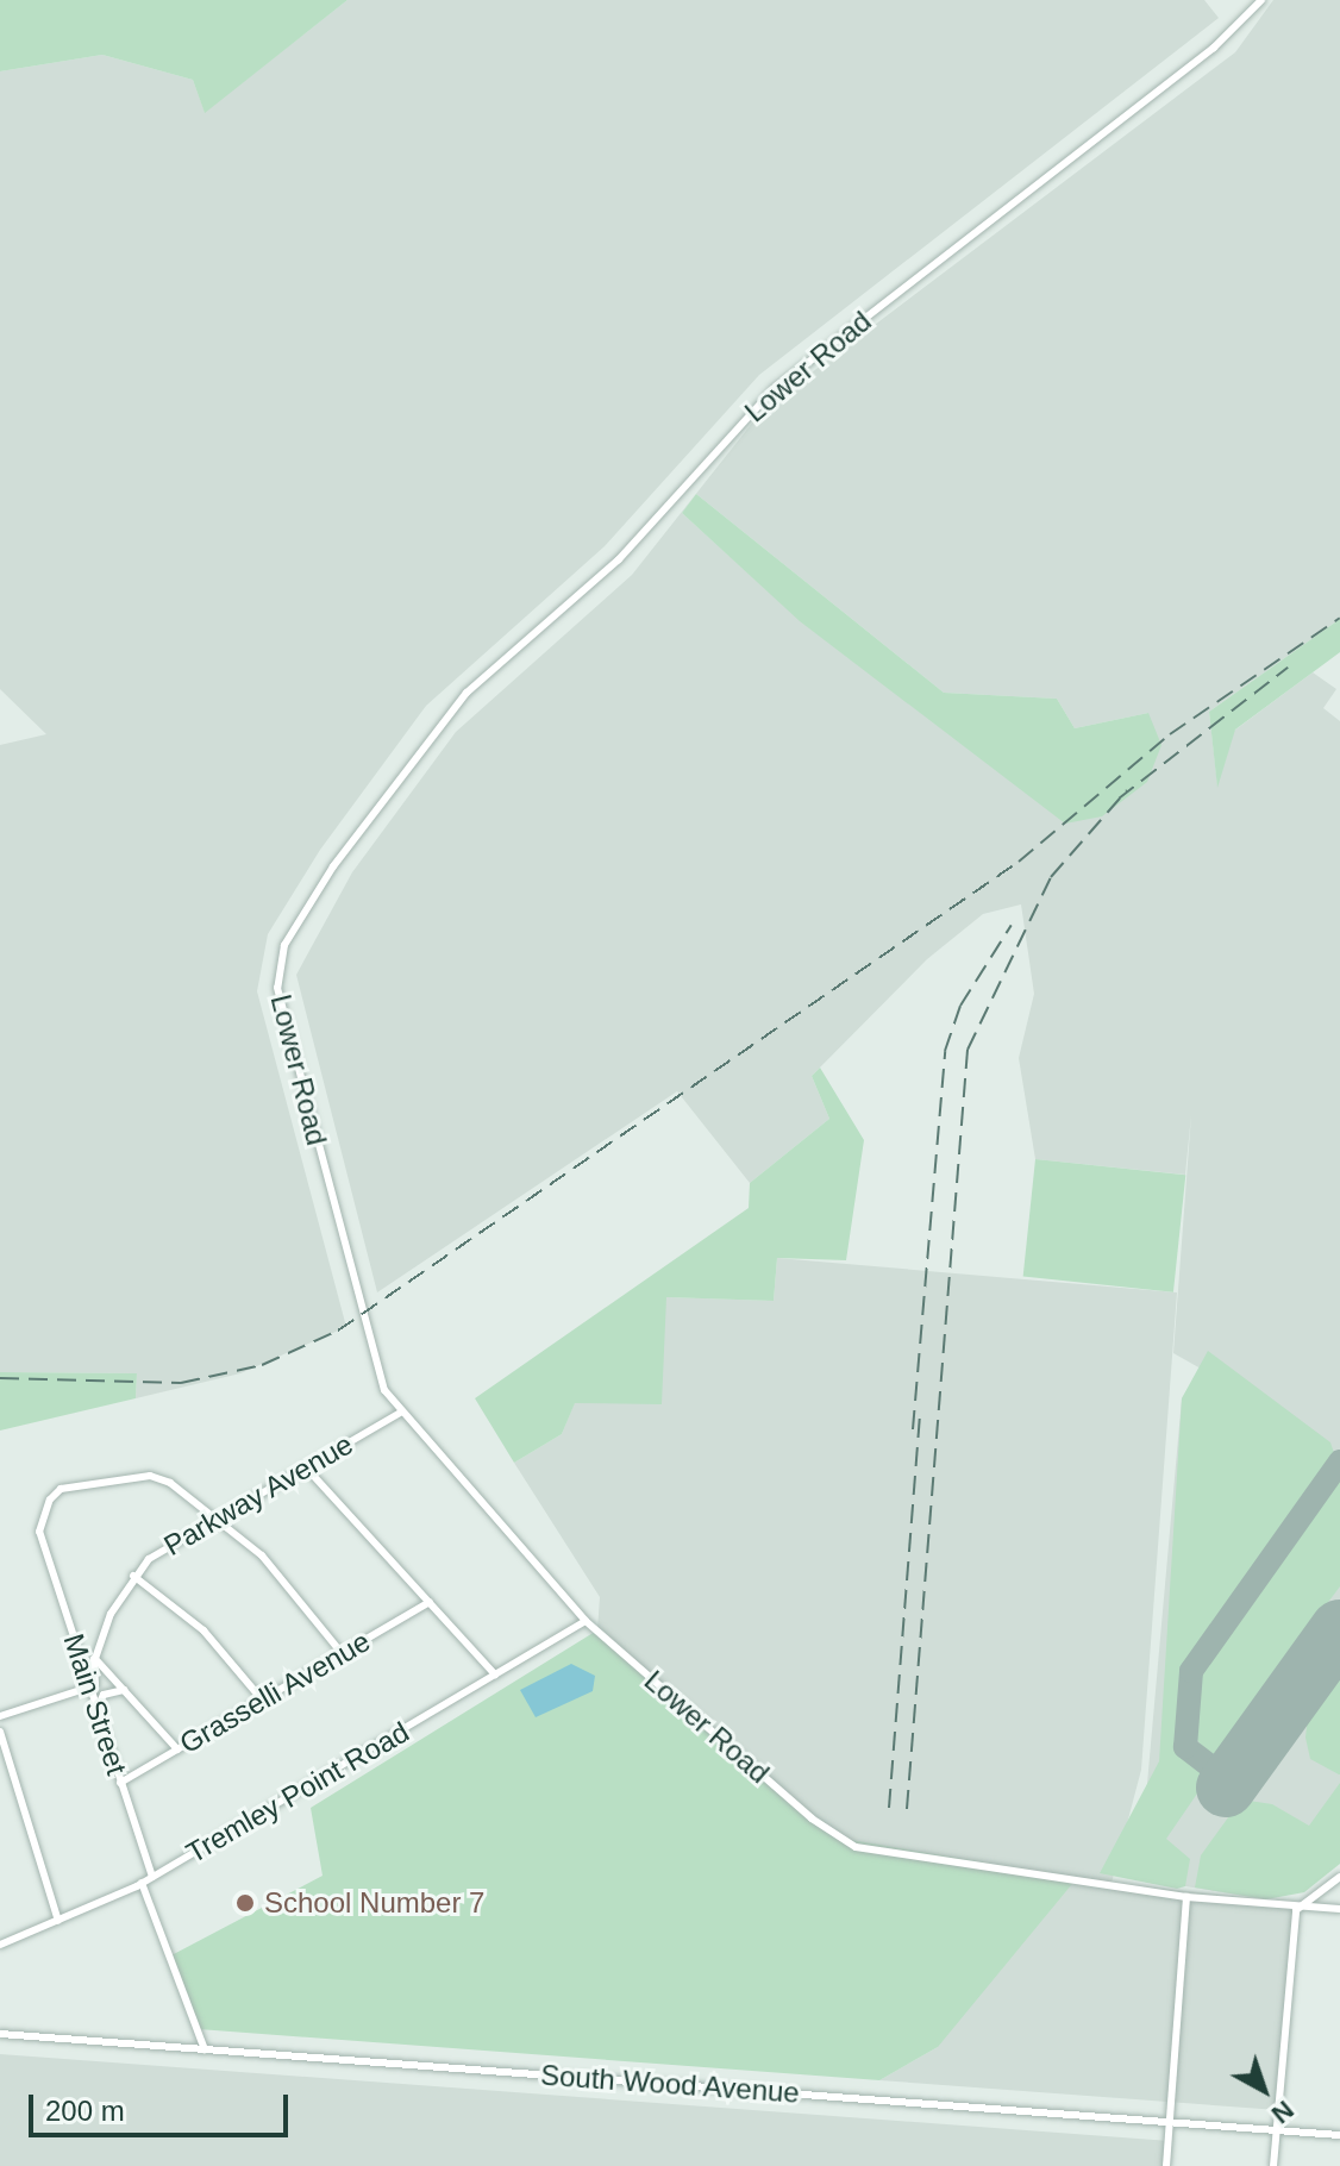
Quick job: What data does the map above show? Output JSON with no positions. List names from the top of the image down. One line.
{"streets":{"street":["Lower Road","Parkway Avenue","Grasselli Avenue","Main Street","Tremley Point Road","South Wood Avenue"]},"crossings":[["Lower Road","Parkway Avenue"],["Lower Road","Tremley Point Road"],["Parkway Avenue","Main Street"],["Grasselli Avenue","Main Street"],["Main Street","Tremley Point Road"]],"places":["School Number 7"],"scale_bar":"200 m","north":"bottom right"}
